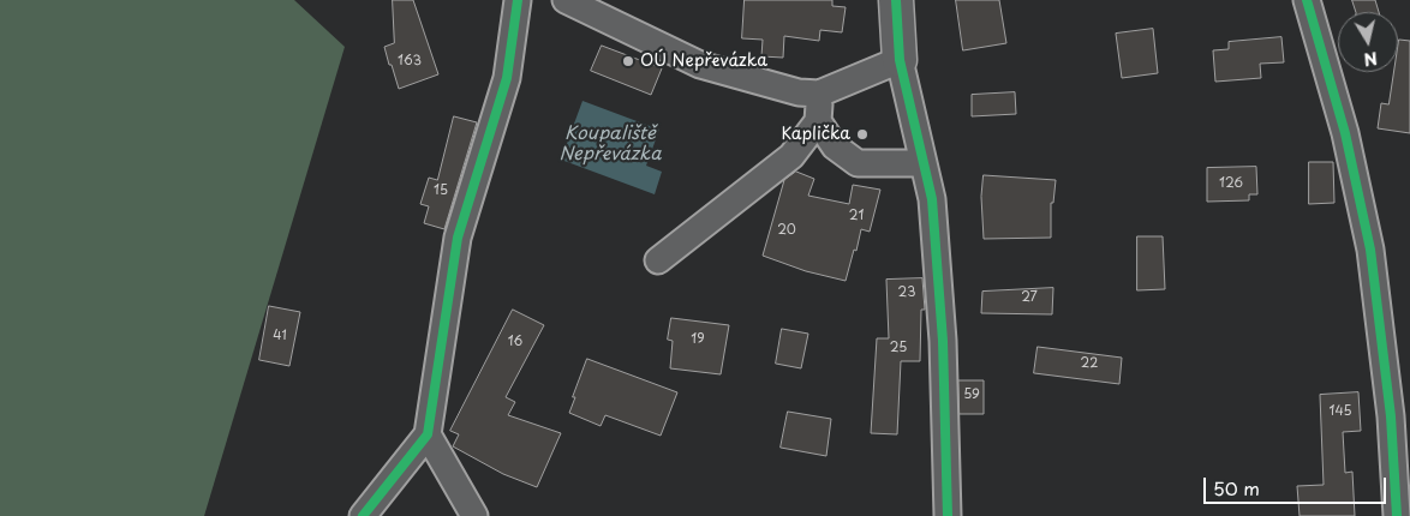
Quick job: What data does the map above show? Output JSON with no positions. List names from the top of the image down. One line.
{"water":["Koupaliště Nepřevázka"],"places":["OÚ Nepřevázka","Kaplička"],"house_numbers":["163","126","15","21","20","23","27","41","19","16","25","22","59","145"],"scale_bar":"50 m","north":"bottom"}
